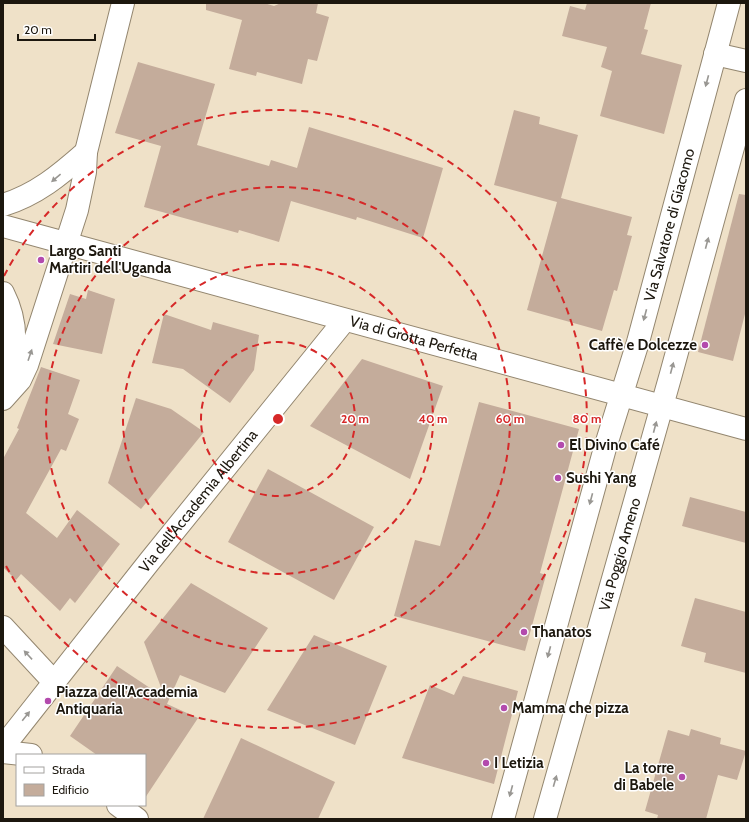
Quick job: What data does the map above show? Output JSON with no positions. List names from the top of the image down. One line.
{"streets":{"street":["Via Salvatore di Giacomo","Via di Grotta Perfetta","Via dell'Accademia Albertina","Via Poggio Ameno"]},"crossings":[["Via Salvatore di Giacomo","Via di Grotta Perfetta"],["Via di Grotta Perfetta","Via dell'Accademia Albertina"],["Via di Grotta Perfetta","Via Poggio Ameno"]],"places":["Largo Santi Martiri dell'Uganda","Caffè e Dolcezze","El Divino Café","Sushi Yang","Thanatos","Piazza dell'Accademia Antiquaria","Mamma che pizza","I Letizia","La torre di Babele"],"legend":["Strada","Edificio"],"scale_bar":"20 m","rings":["20 m","40 m","60 m","80 m"]}
